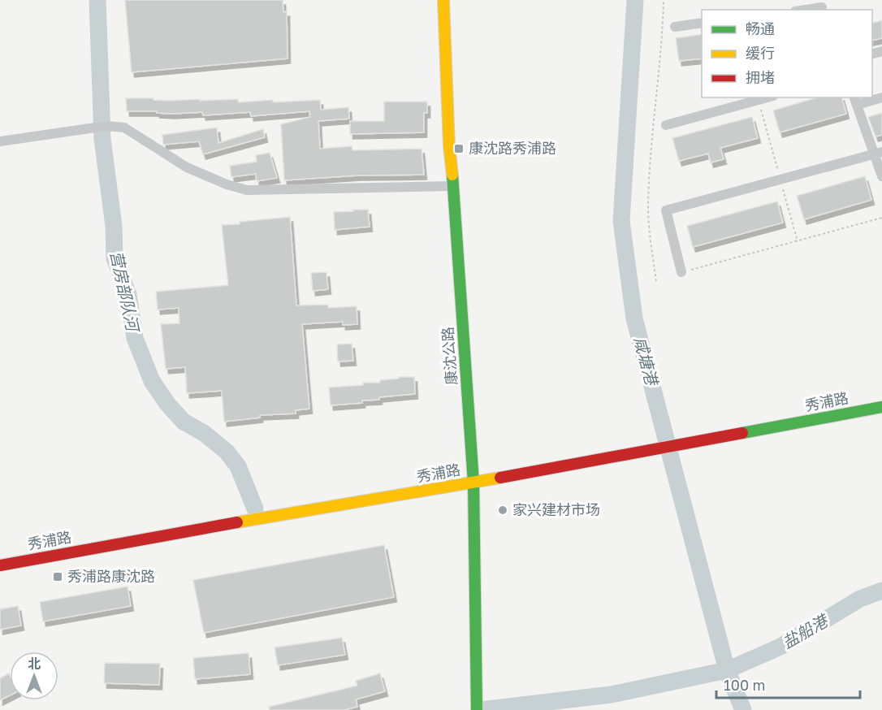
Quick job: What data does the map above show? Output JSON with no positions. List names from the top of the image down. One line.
{"streets":{"main road":["康沈公路","秀浦路"]},"crossings":[["康沈公路","秀浦路"]],"water":["营房部队河","咸塘港","盐船港"],"places":{"transit":["康沈路秀浦路","秀浦路康沈路"],"other":["家兴建材市场"]},"legend":["畅通","缓行","拥堵"],"scale_bar":"100 m","north":"top"}
